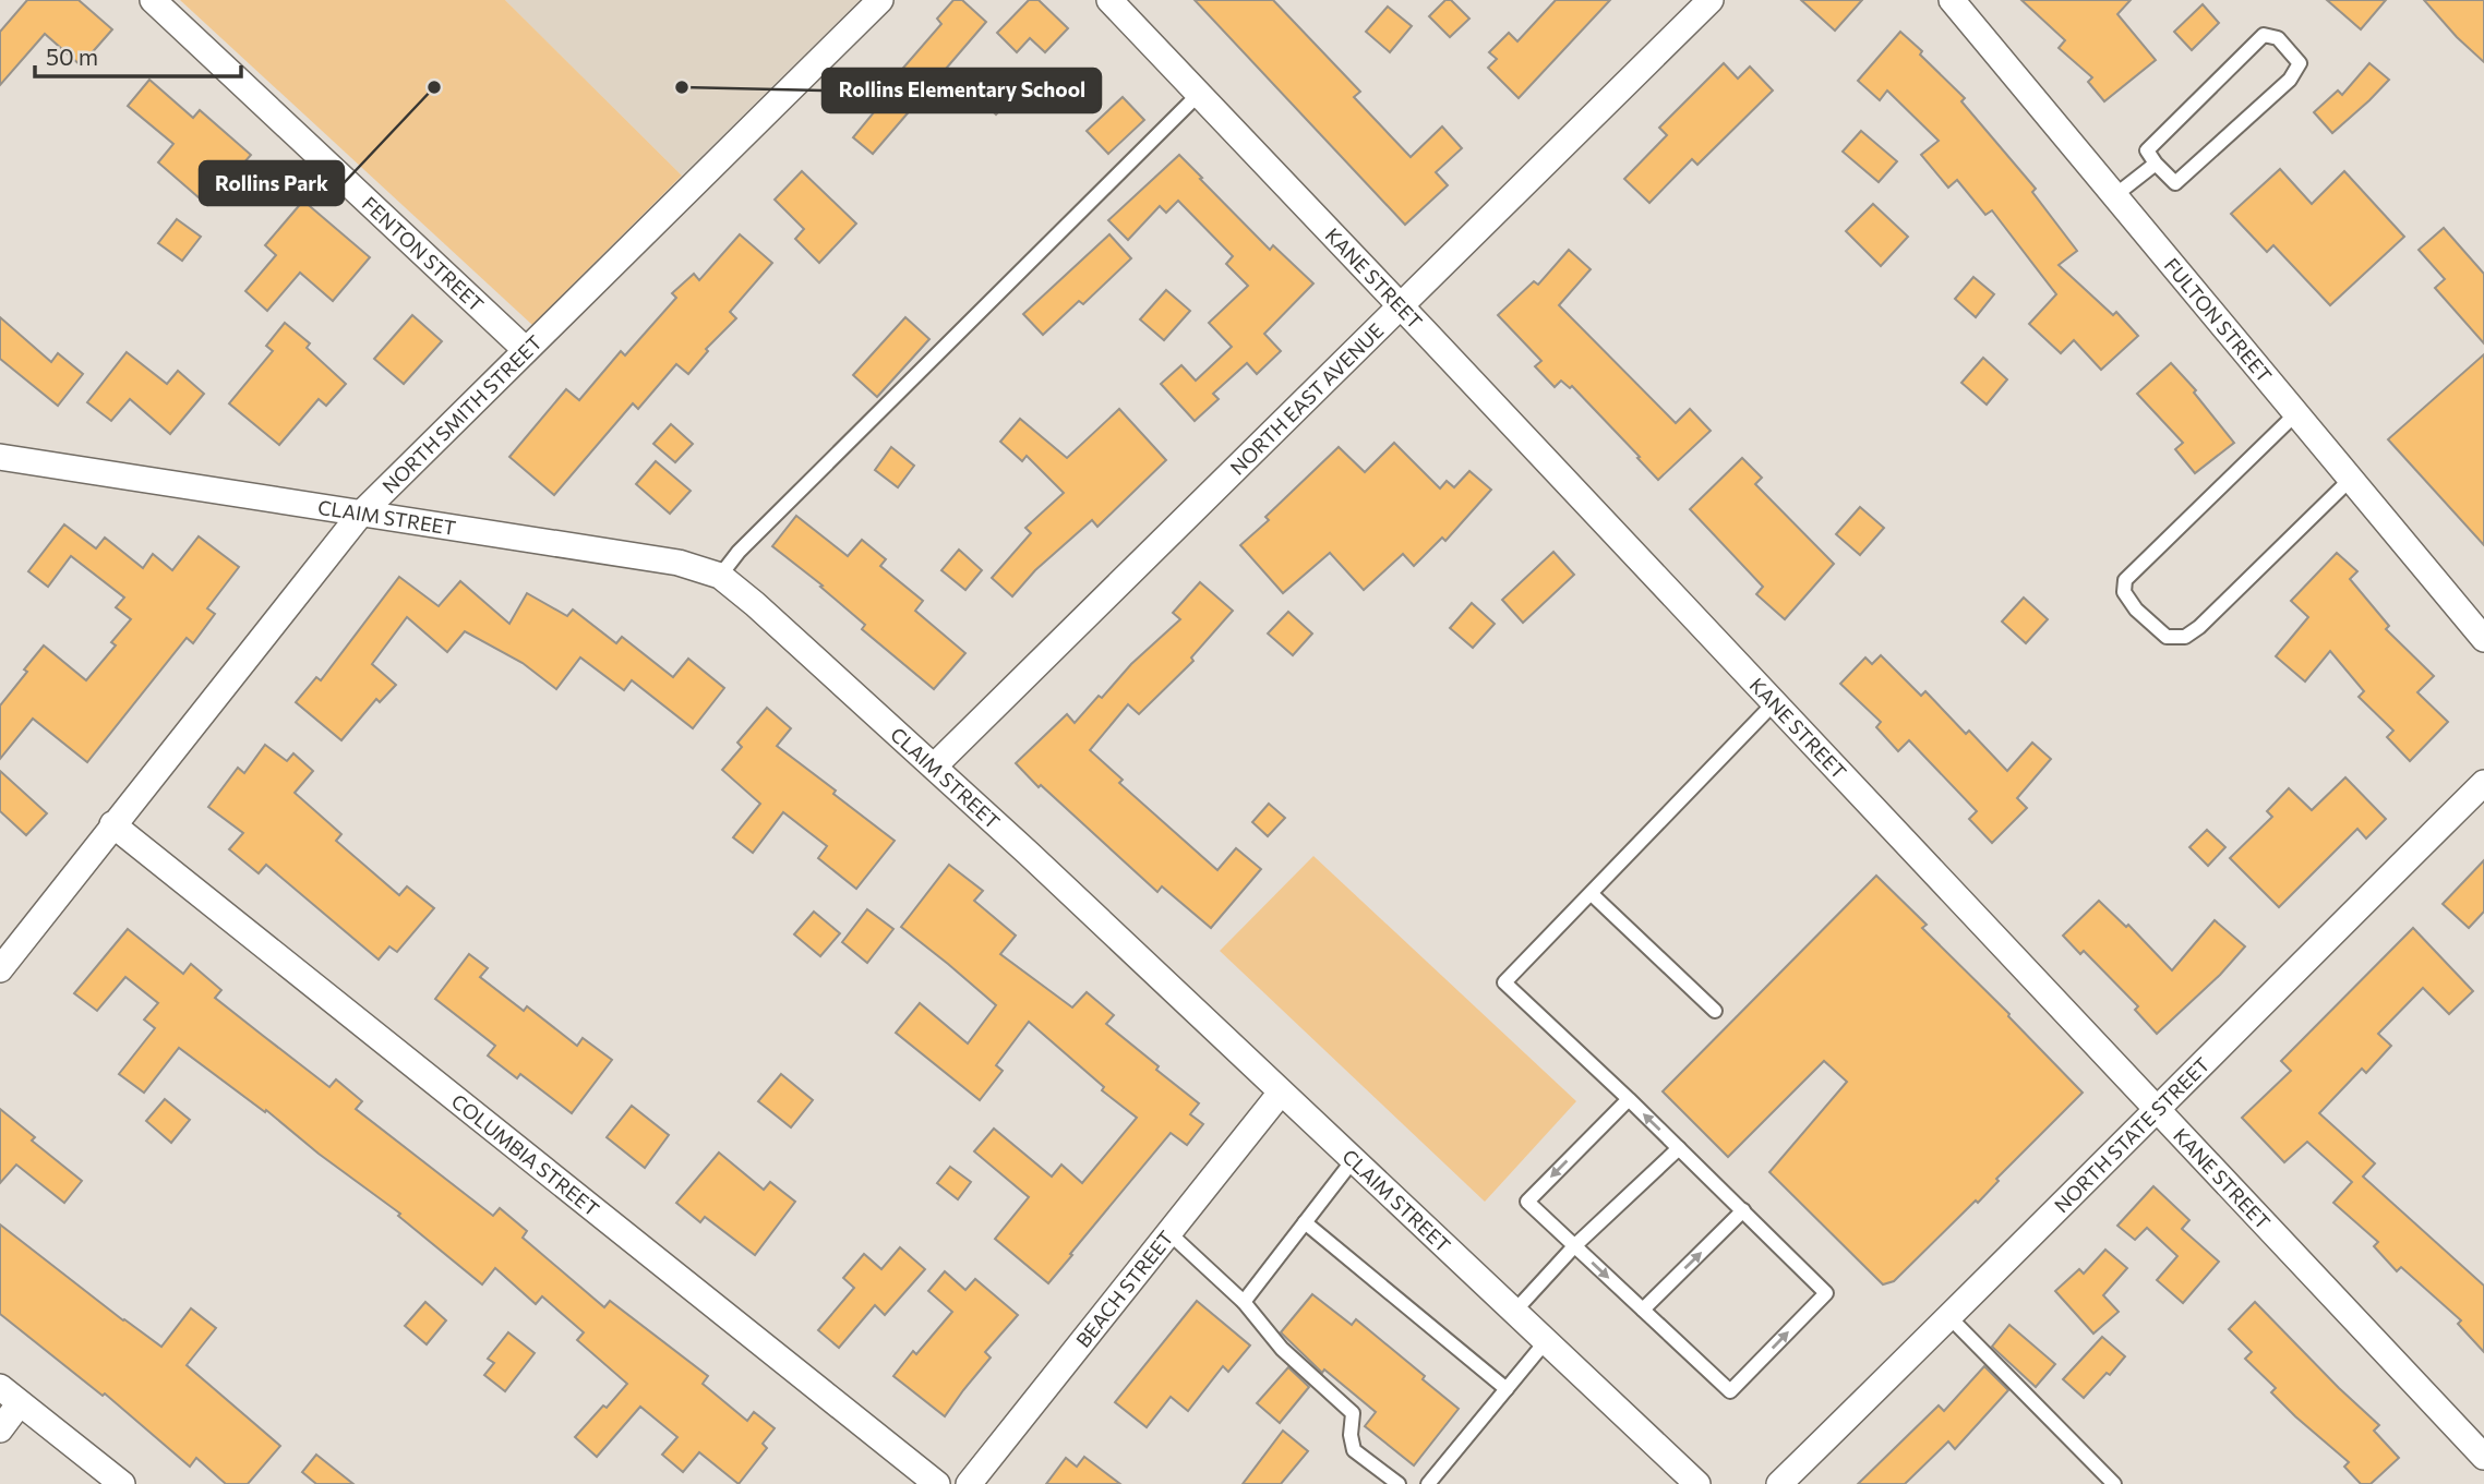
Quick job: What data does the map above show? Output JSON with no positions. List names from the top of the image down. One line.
{"streets":{"street":["FENTON STREET","KANE STREET","FULTON STREET","NORTH EAST AVENUE","NORTH SMITH STREET","CLAIM STREET","NORTH STATE STREET","COLUMBIA STREET","BEACH STREET"]},"crossings":[["FENTON STREET","NORTH SMITH STREET"],["KANE STREET","NORTH EAST AVENUE"],["KANE STREET","NORTH STATE STREET"],["NORTH EAST AVENUE","CLAIM STREET"],["NORTH SMITH STREET","CLAIM STREET"],["NORTH SMITH STREET","COLUMBIA STREET"],["CLAIM STREET","BEACH STREET"]],"places":["Rollins Park","Rollins Elementary School"],"scale_bar":"50 m"}
